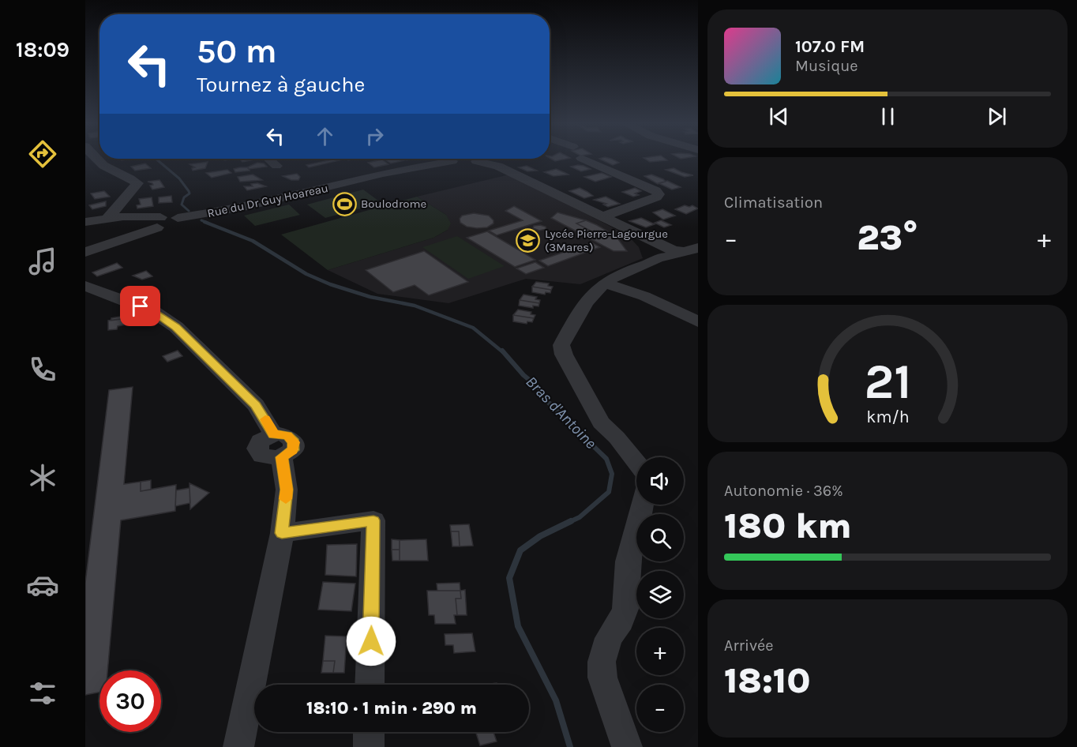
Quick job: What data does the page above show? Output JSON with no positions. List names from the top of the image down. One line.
{"streets":{"street":["Rue du Dr Guy Hoareau"]},"water":["Bras d'Antoine"],"places":{"sports":["Boulodrome"],"school or university":["Lycée Pierre-Lagourgue (3Mares)"]},"page":{"tabs":"18:09","turn":["50 m","Tournez à gauche"],"song":["107.0 FM","Musique"],"tile":["Climatisation",["Autonomie · 36%","180 km"],["Arrivée","18:10"]],"heat":["−","23°","+"],"map_buttons":["+","−"],"limit":"30","trip":"18:10 · 1 min · 290 m","gauge":["21","km/h"]}}
